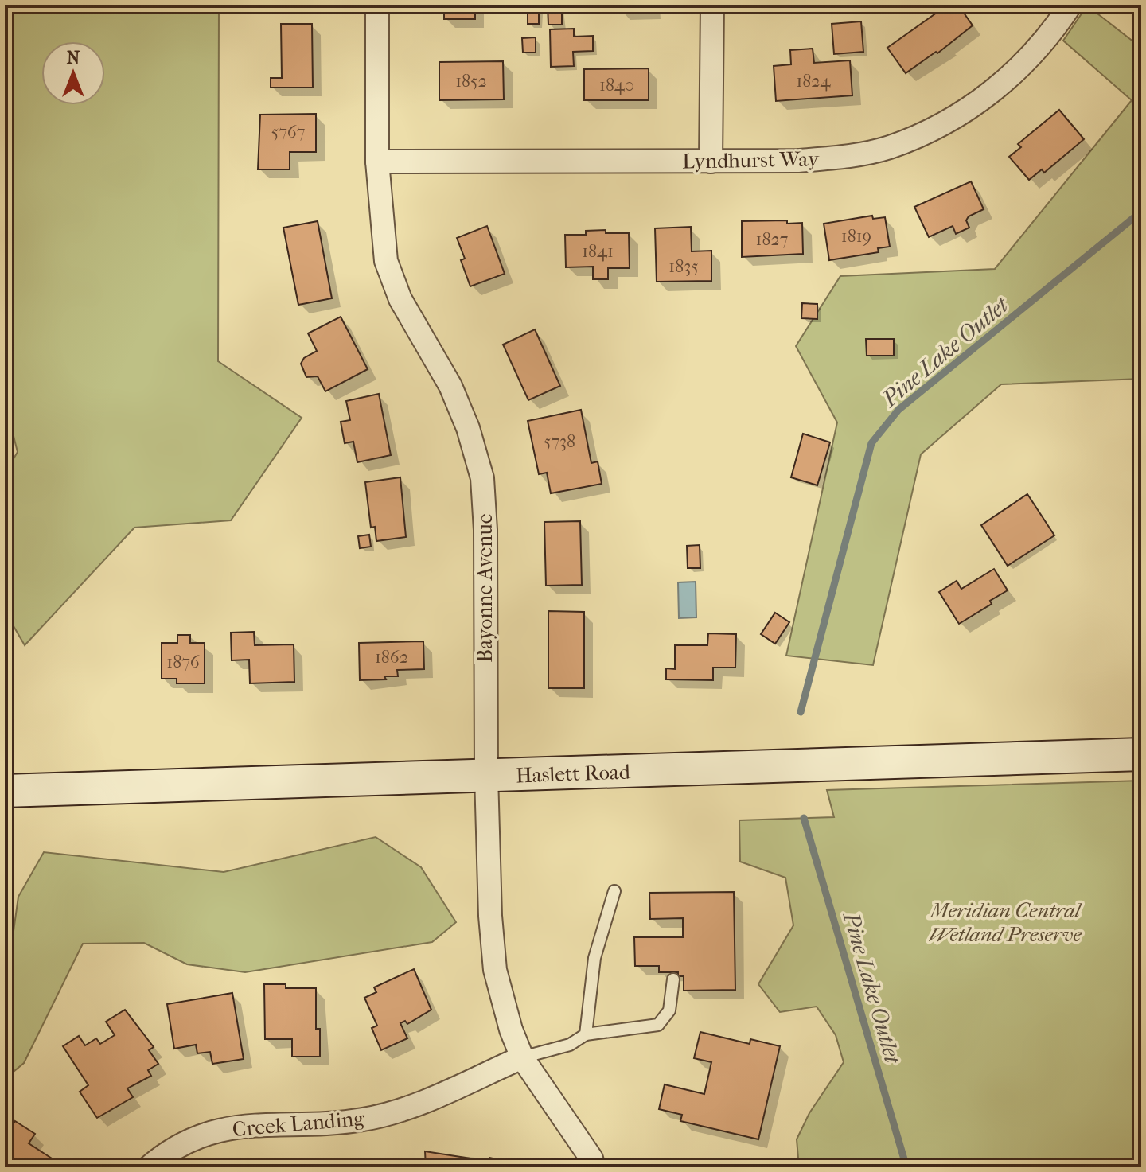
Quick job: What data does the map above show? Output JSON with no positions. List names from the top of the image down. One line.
{"streets":{"main road":["Haslett Road"],"street":["Lyndhurst Way","Bayonne Avenue","Creek Landing"]},"crossings":[["Lyndhurst Way","Bayonne Avenue"],["Bayonne Avenue","Haslett Road"],["Bayonne Avenue","Creek Landing"]],"water":["Pine Lake Outlet"],"parks":["Meridian Central Wetland Preserve"],"house_numbers":["1852","1824","1840","5767","1819","1827","1841","1835","5738","1862","1876"],"north":"top"}
